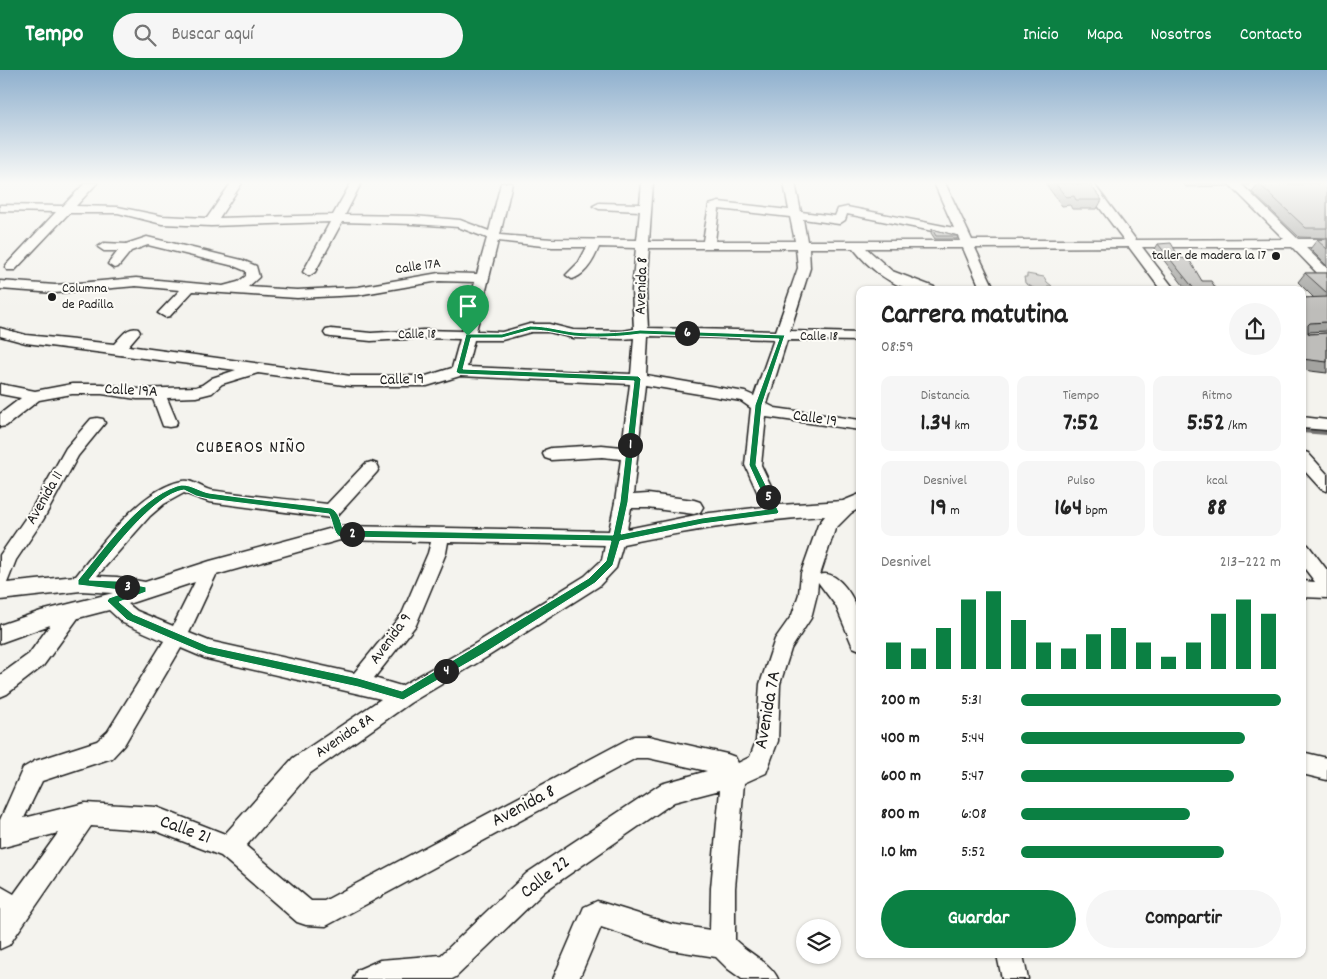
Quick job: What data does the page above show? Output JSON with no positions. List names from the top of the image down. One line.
{"streets":{"street":["Calle 17A","Avenida 8","Calle 18","Calle 19","Calle 19A","Avenida 11","Avenida 9","Avenida 7A","Avenida 8A","Calle 21","Calle 22"]},"crossings":[["Avenida 8","Calle 18"],["Avenida 8","Calle 19"],["Avenida 8","Avenida 7A"],["Avenida 8","Avenida 8A"],["Avenida 8","Calle 21"],["Avenida 8","Calle 22"],["Calle 19","Calle 19A"],["Avenida 7A","Calle 22"],["Avenida 8A","Calle 21"]],"districts":["CUBEROS NIÑO"],"places":["taller de madera la 17","Columna de Padilla"],"page":{"header":"Tempo","search":"Buscar aquí","nav":["Inicio","Mapa","Nosotros","Contacto"],"heading":["Carrera matutina","08:59"],"pins":["6","1","5","2","3","4"],"stats":[["Distancia","1.34 km"],["Tiempo","7:52"],["Ritmo","5:52 /km"],["Desnivel","19 m"],["Pulso","164 bpm"],["kcal","88"]],"chart":["Desnivel","213–222 m"],"list":[{"name":"200 m","note":"5:31"},{"name":"400 m","note":"5:44"},{"name":"600 m","note":"5:47"},{"name":"800 m","note":"6:08"},{"name":"1.0 km","note":"5:52"}],"buttons":["Guardar","Compartir"]}}
